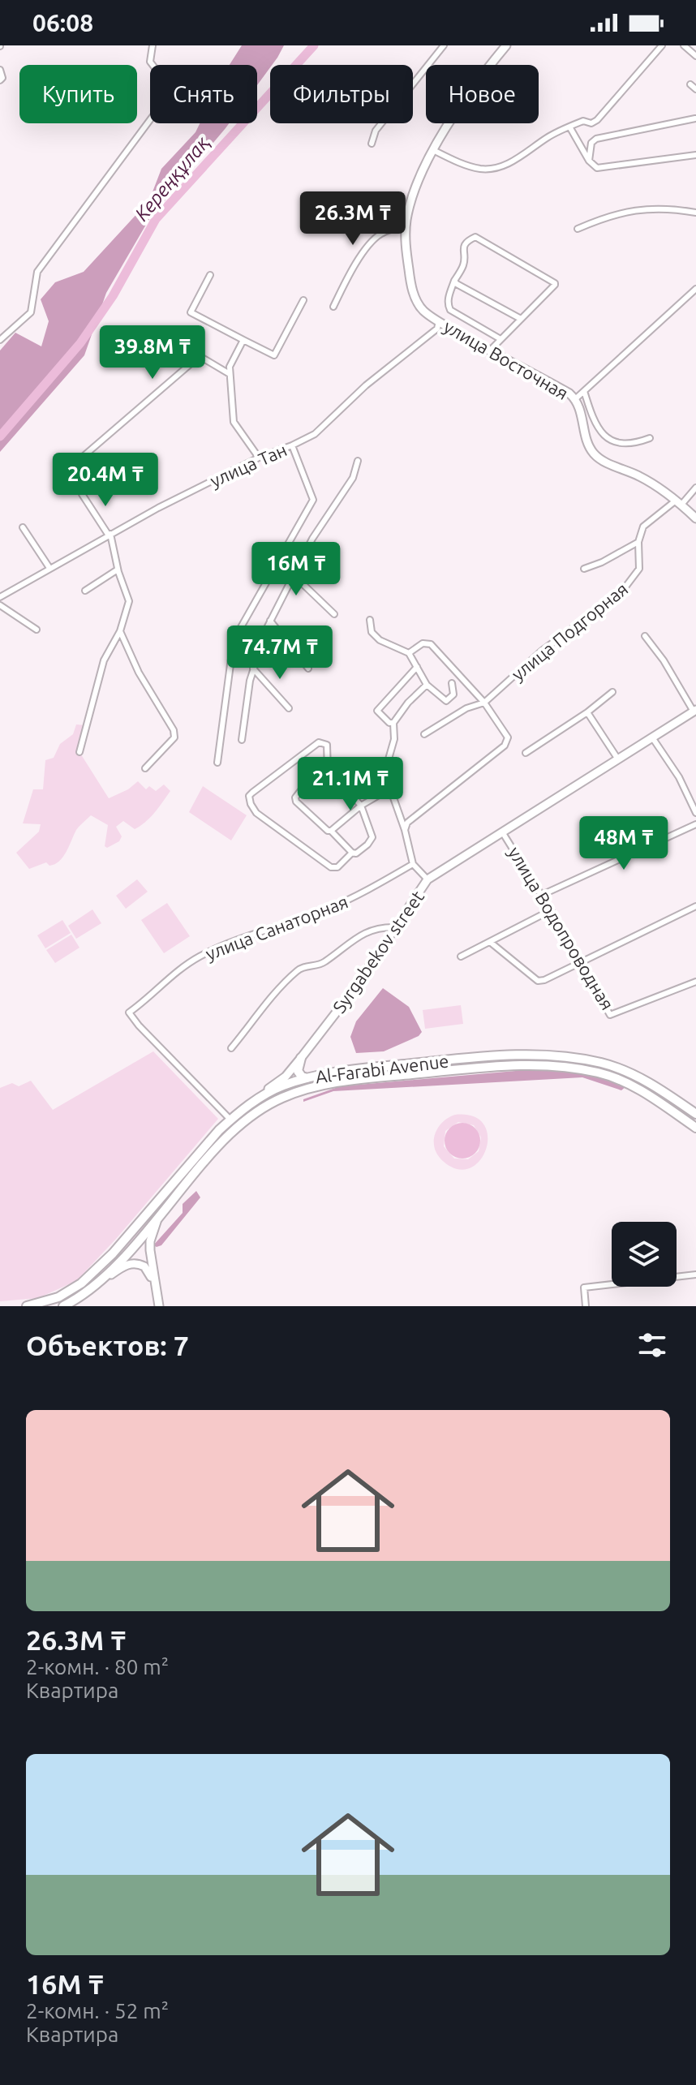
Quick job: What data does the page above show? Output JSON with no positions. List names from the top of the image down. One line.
{"streets":{"main road":["Al-Farabi Avenue"],"street":["улица Восточная","улица Тан","улица Подгорная","улица Санаторная","улица Водопроводная","Syrgabekov street"]},"crossings":[["улица Восточная","улица Тан"],["улица Санаторная","Syrgabekov street"],["улица Санаторная","Al-Farabi Avenue"],["улица Водопроводная","Syrgabekov street"],["Syrgabekov street","Al-Farabi Avenue"]],"water":["Кереңқұлақ"],"page":{"status":"06:08","chip":["Купить","Снять","Фильтры","Новое"],"price":["26.3M ₸","39.8M ₸","20.4M ₸","16M ₸","74.7M ₸","21.1M ₸","48M ₸"],"heading":"Объектов: 7","list":[{"name":"26.3M ₸","note":"2-комн. · 80 m² · Квартира"},{"name":"16M ₸","note":"2-комн. · 52 m² · Квартира"}]}}
